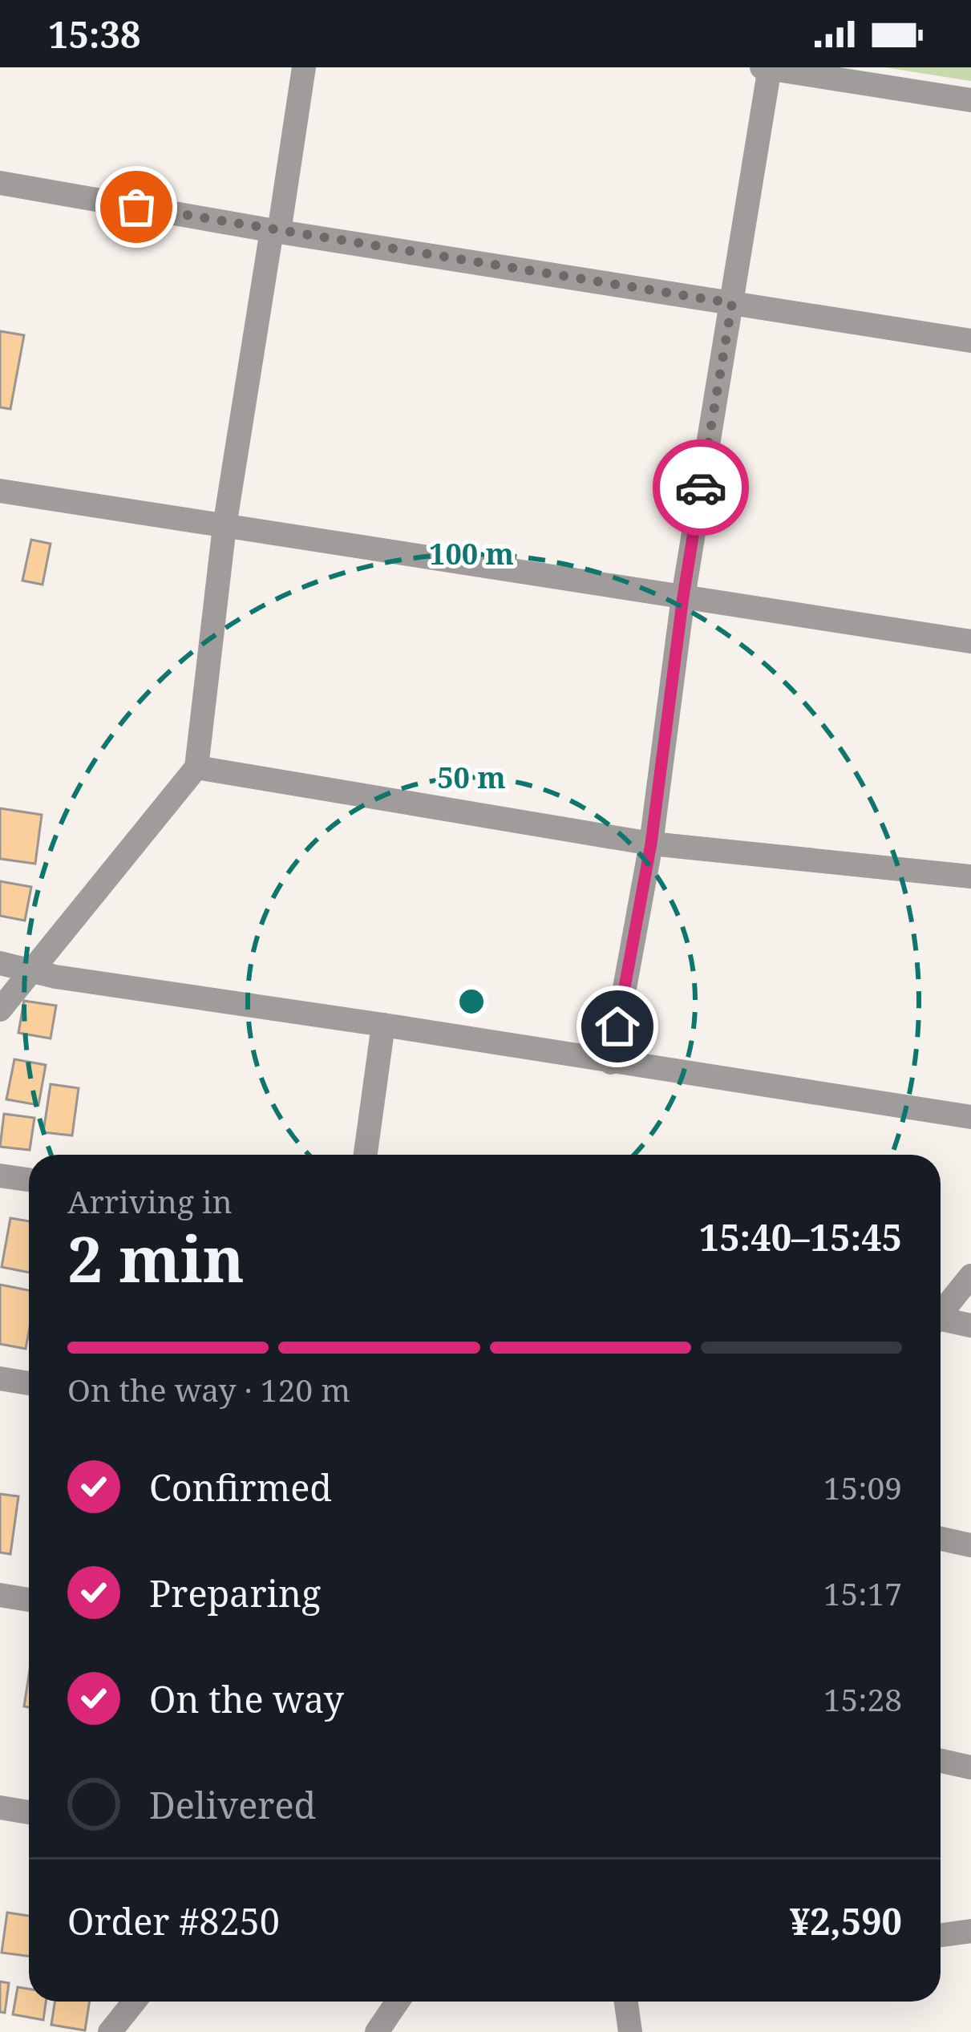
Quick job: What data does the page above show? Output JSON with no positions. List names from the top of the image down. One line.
{"page":{"status":"15:38","heading":["2 min","Arriving in","15:40–15:45"],"panel":["Order #8250","¥2,590"],"bar":"On the way · 120 m","list":[["Confirmed","15:09"],["Preparing","15:17"],["On the way","15:28"],"Delivered"]},"rings":["100 m","50 m"]}
